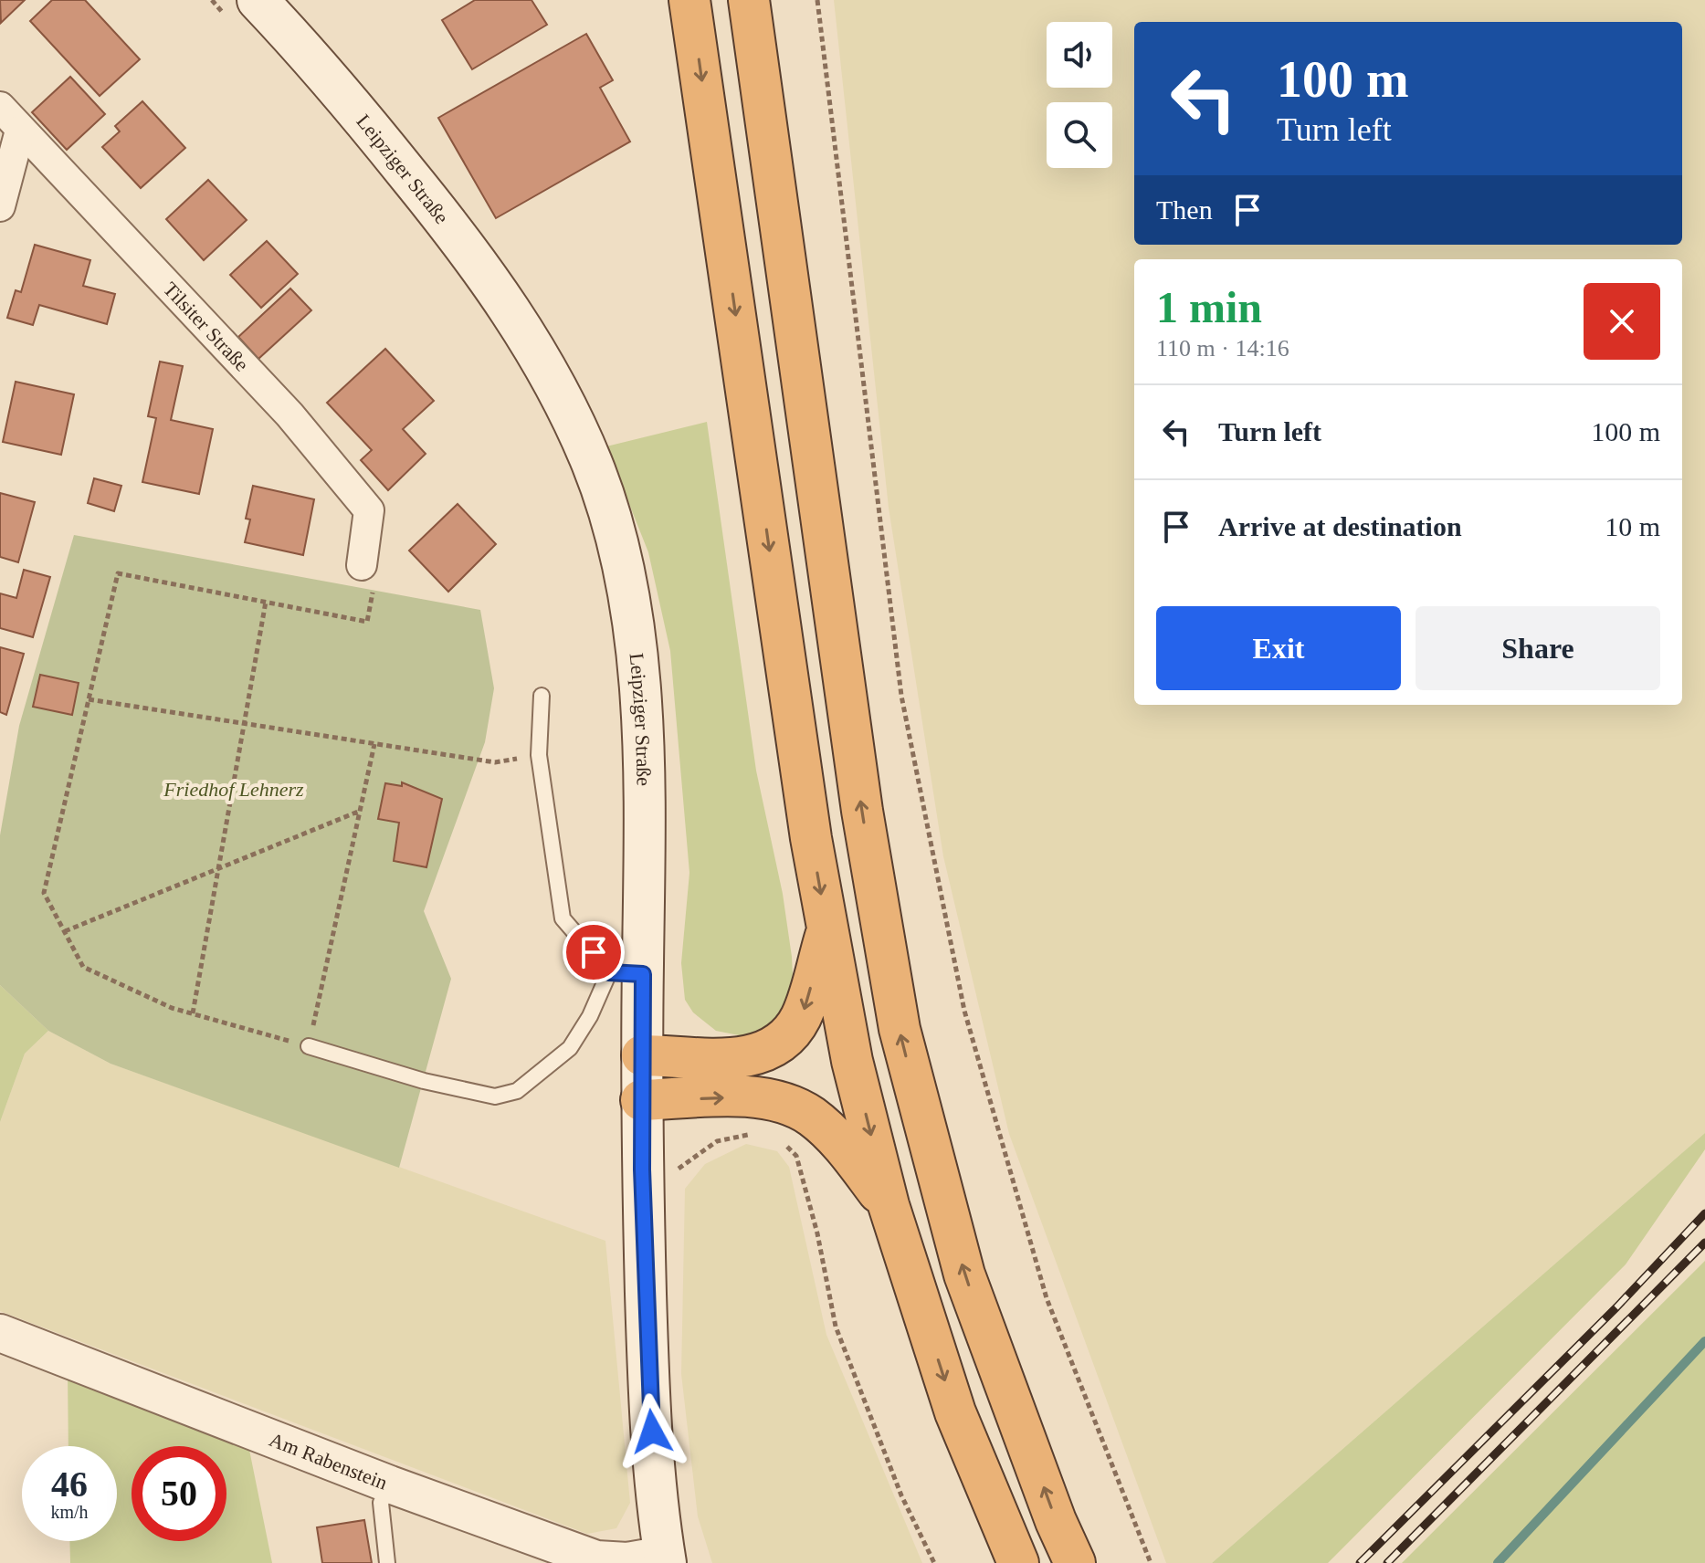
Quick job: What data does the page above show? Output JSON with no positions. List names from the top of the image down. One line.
{"streets":{"main road":["Leipziger Straße"],"street":["Tilsiter Straße","Am Rabenstein"]},"crossings":[["Leipziger Straße","Am Rabenstein"]],"parks":["Friedhof Lehnerz"],"page":{"turn":["100 m","Turn left"],"then":"Then","heading":["1 min","110 m · 14:16"],"list":[{"name":"Turn left","value":"100 m"},{"name":"Arrive at destination","value":"10 m"}],"buttons":["Exit","Share"],"speed":"46 km/h","limit":"50"}}
